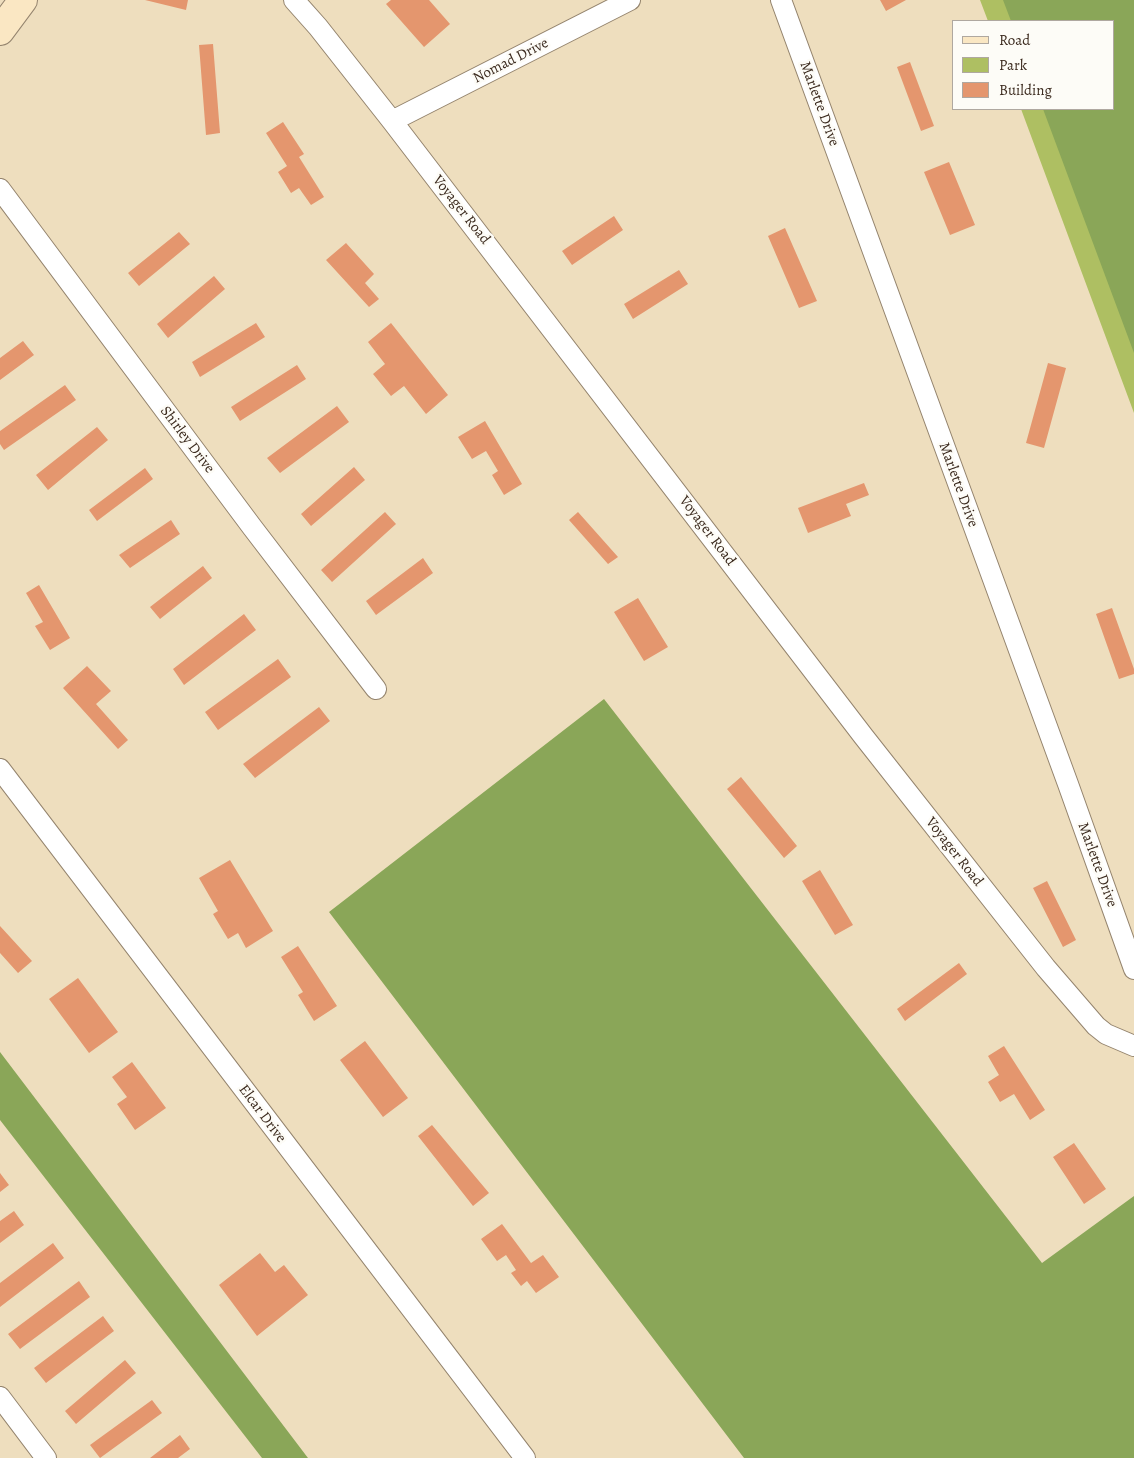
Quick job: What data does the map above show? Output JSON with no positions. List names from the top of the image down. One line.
{"streets":{"street":["Nomad Drive","Marlette Drive","Voyager Road","Shirley Drive","Elcar Drive"]},"crossings":[["Nomad Drive","Voyager Road"]],"legend":["Road","Park","Building"]}
